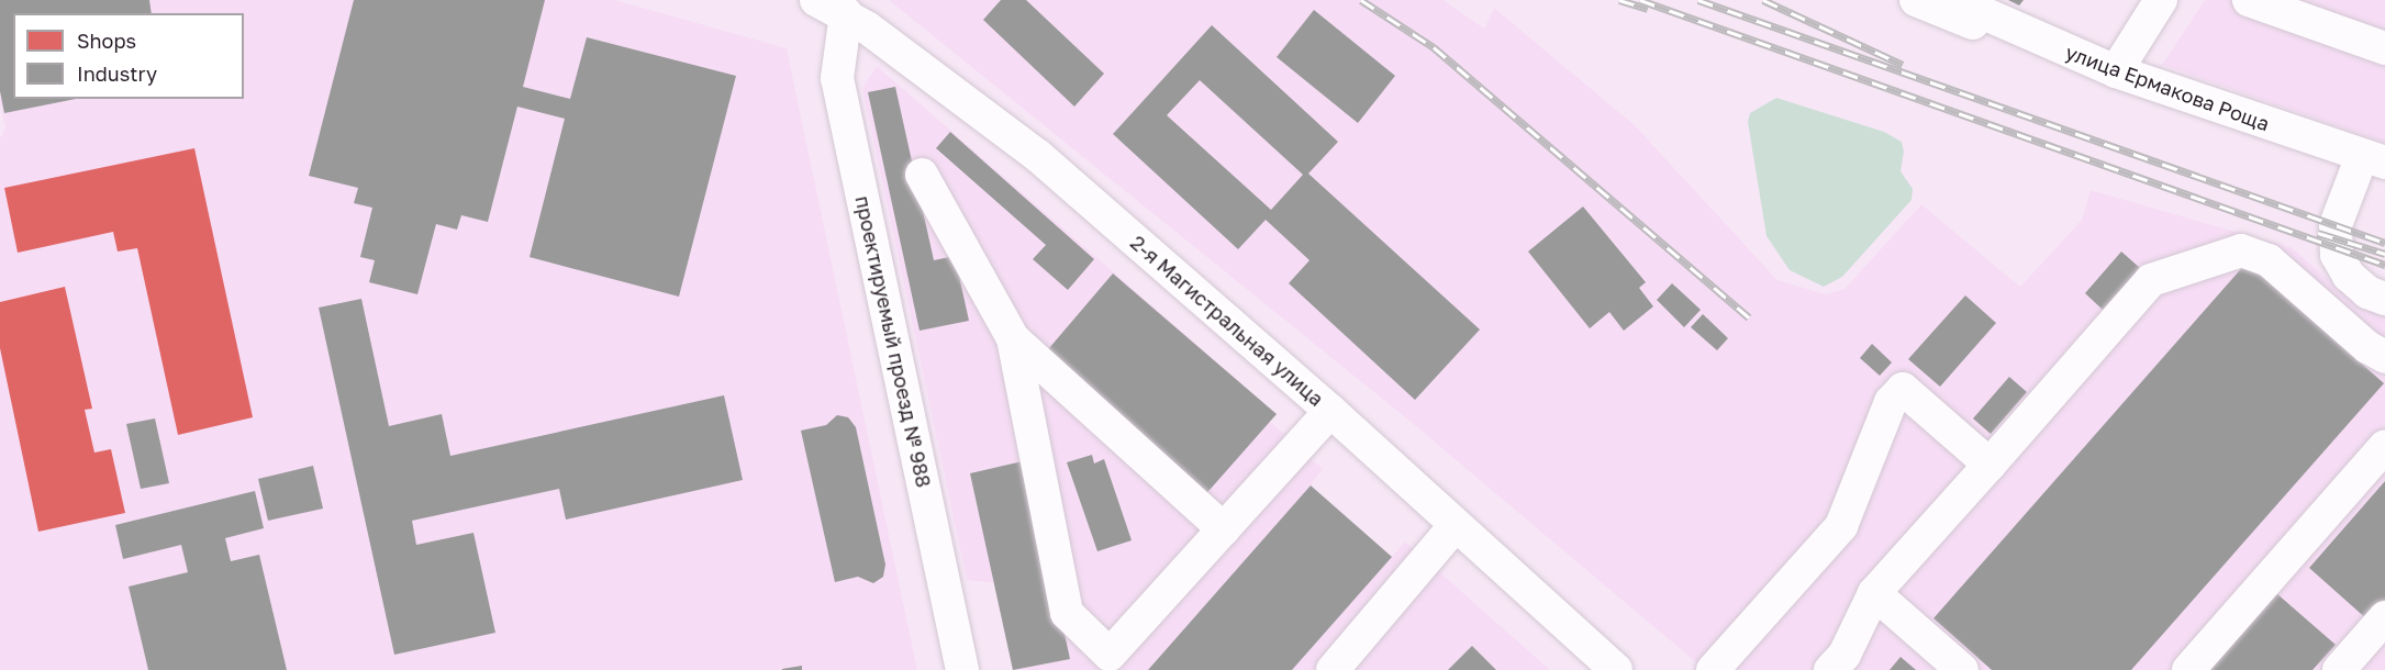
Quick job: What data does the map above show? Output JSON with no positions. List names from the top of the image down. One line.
{"streets":{"street":["улица Ермакова Роща","2-я Магистральная улица","проектируемый проезд № 988"]},"crossings":[["2-я Магистральная улица","проектируемый проезд № 988"]],"legend":["Shops","Industry"]}
